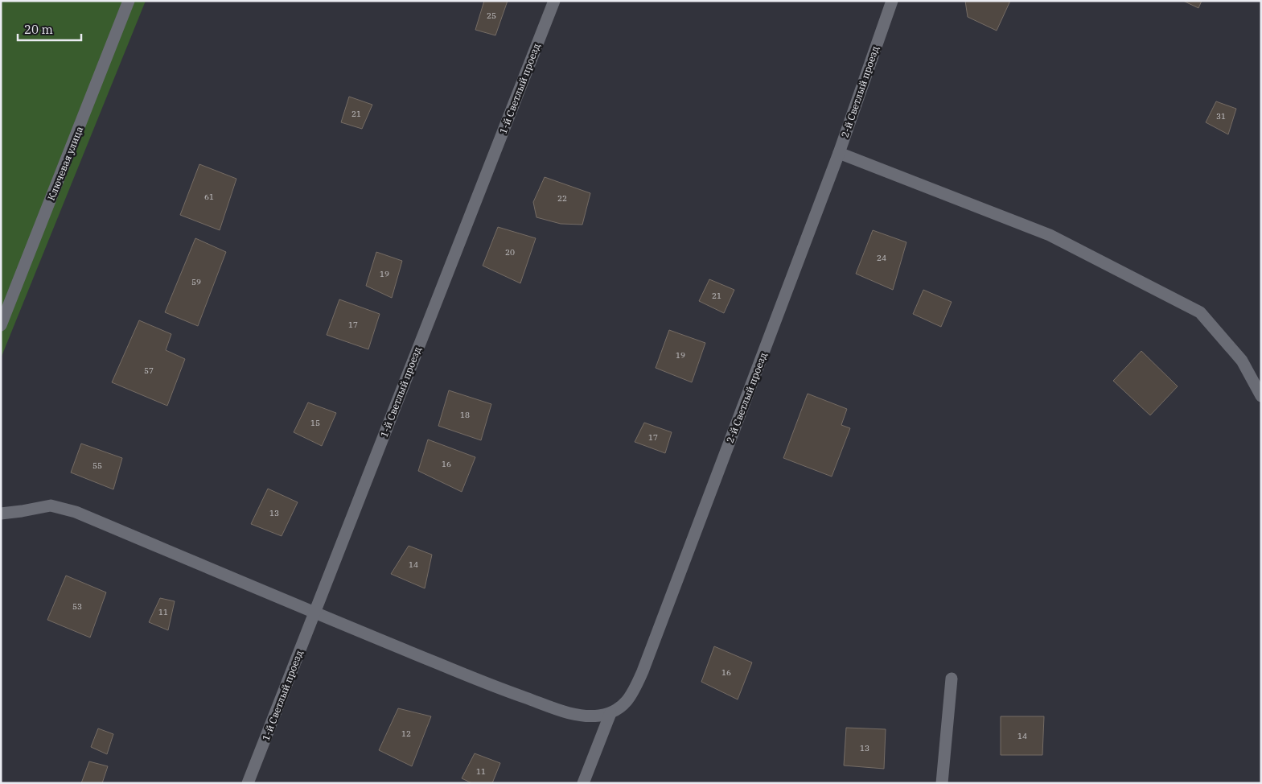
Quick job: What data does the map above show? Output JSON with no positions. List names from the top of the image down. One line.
{"streets":{"street":["1-й Светлый проезд","2-й Светлый проезд","Ключевая улица"]},"house_numbers":["25","21","31","61","22","20","24","19","59","21","17","19","57","18","15","17","16","55","13","14","53","11","16","12","14","13","11"],"scale_bar":"20 m"}
